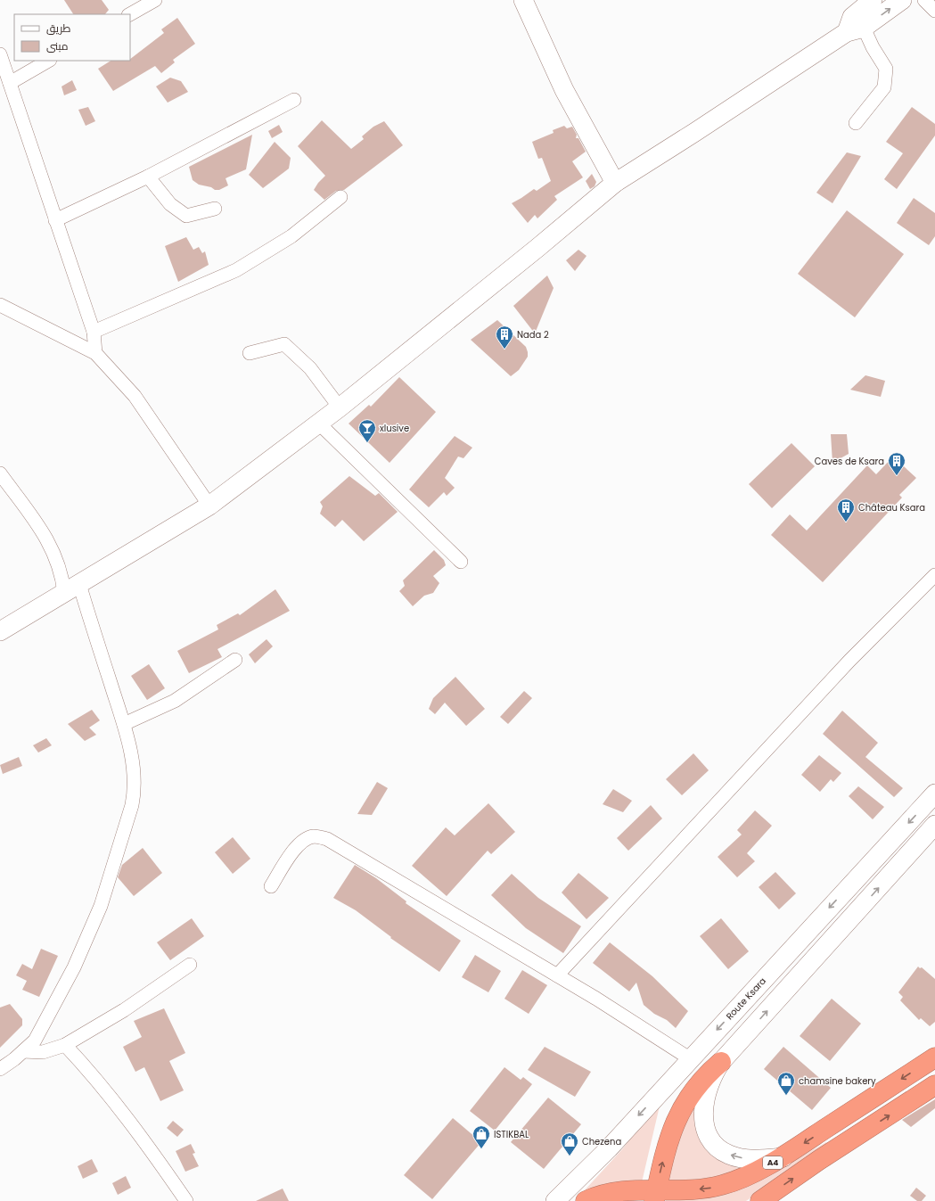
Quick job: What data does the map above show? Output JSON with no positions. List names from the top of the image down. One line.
{"streets":{"highway":["A4"],"street":["Route Ksara"]},"places":{"building":["Nada 2","Caves de Ksara","Château Ksara"],"bar":["xlusive"],"shop":["chamsine bakery","ISTIKBAL","Chezena"]},"legend":["طريق","مبنى"]}
